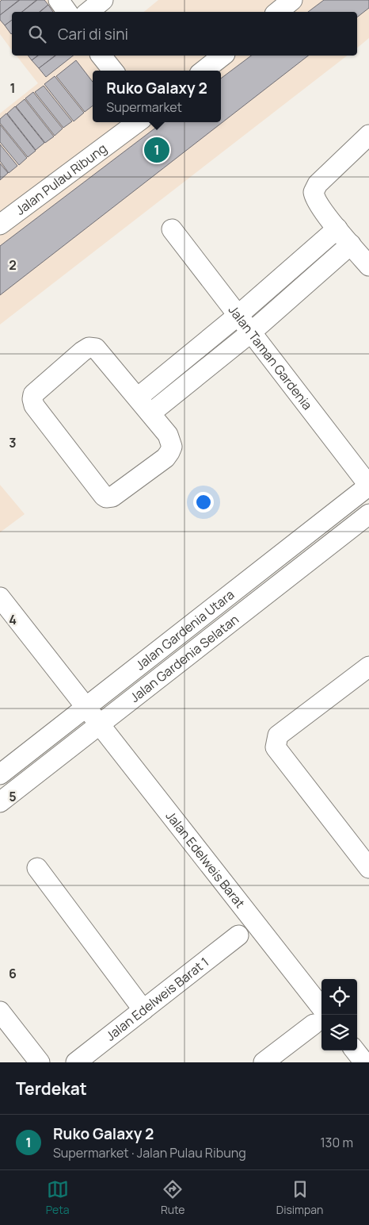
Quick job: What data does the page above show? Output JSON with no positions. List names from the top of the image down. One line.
{"streets":{"street":["Jalan Pulau Ribung","Jalan Taman Gardenia","Jalan Gardenia Utara","Jalan Gardenia Selatan","Jalan Edelweis Barat","Jalan Edelweis Barat 1"]},"crossings":[["Jalan Taman Gardenia","Jalan Gardenia Utara"],["Jalan Gardenia Utara","Jalan Edelweis Barat"],["Jalan Gardenia Selatan","Jalan Edelweis Barat"]],"page":{"search":"Cari di sini","popup":["Ruko Galaxy 2","Supermarket"],"pins":"1","heading":"Terdekat","list":[{"mark":"1","name":"Ruko Galaxy 2","note":"Supermarket · Jalan Pulau Ribung","value":"130 m"}],"nav":["Peta","Rute","Disimpan"]},"grid":{"rows":["1","2","3","4","5","6"]}}
